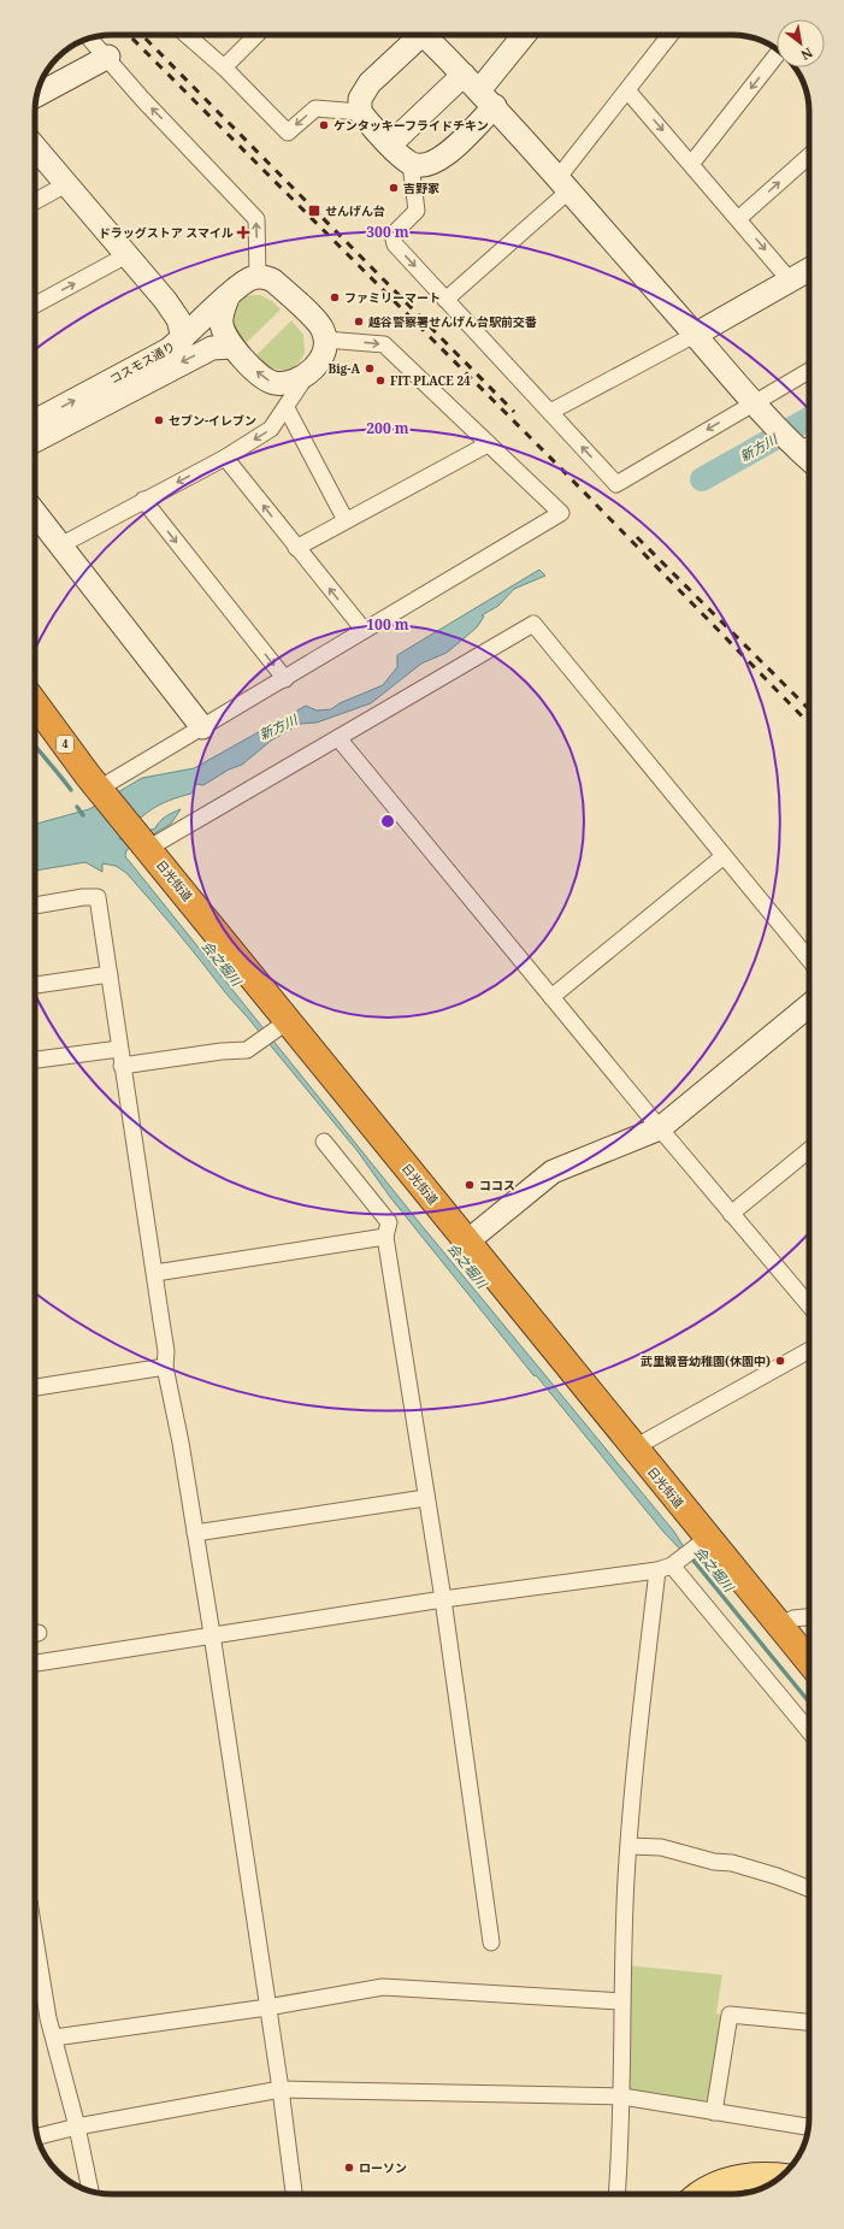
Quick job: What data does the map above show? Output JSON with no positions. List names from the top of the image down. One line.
{"streets":{"highway":["4","日光街道"],"street":["コスモス通り"]},"water":["新方川","会之堀川"],"places":{"other":["ケンタッキーフライドチキン","吉野家","ファミリーマート","越谷警察署せんげん台駅前交番","Big-A","FIT PLACE 24","セブン-イレブン","ココス","武里観音幼稚園(休園中)","ローソン"],"transit":["せんげん台"],"health":["ドラッグストア スマイル"]},"north":"bottom right","rings":["300 m","200 m","100 m"]}
